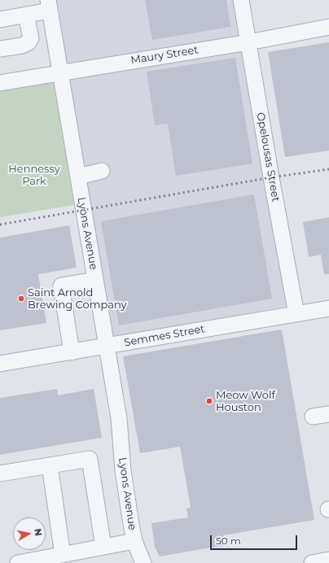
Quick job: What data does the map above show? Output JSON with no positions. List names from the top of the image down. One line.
{"streets":{"street":["Maury Street","Opelousas Street","Lyons Avenue","Semmes Street"]},"crossings":[["Maury Street","Opelousas Street"],["Maury Street","Lyons Avenue"],["Opelousas Street","Semmes Street"],["Lyons Avenue","Semmes Street"]],"parks":["Hennessy Park"],"places":["Saint Arnold Brewing Company","Meow Wolf Houston"],"scale_bar":"50 m","north":"right"}
